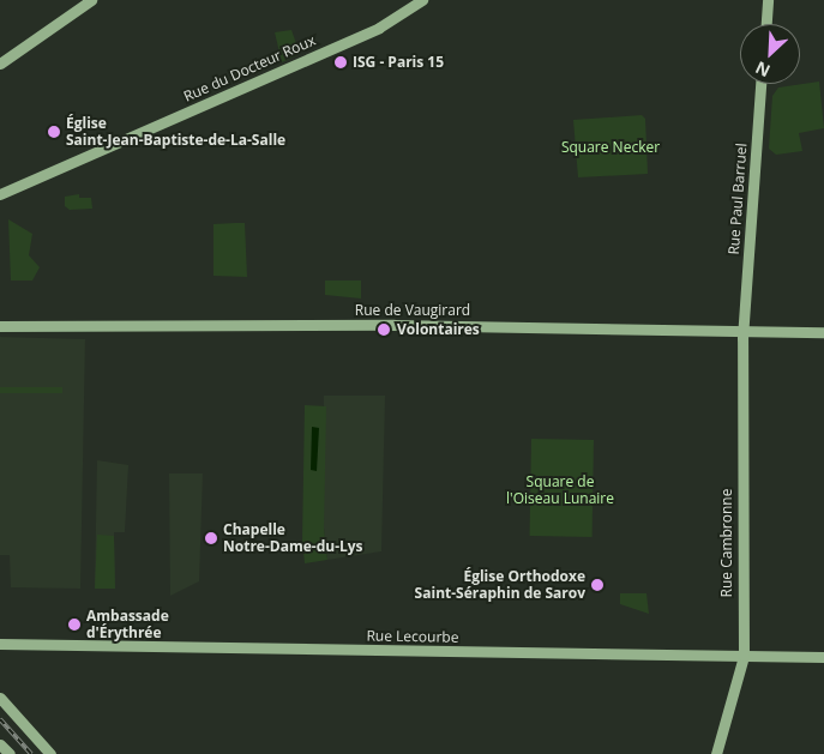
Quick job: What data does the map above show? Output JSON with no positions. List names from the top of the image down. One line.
{"streets":{"main road":["Rue du Docteur Roux","Rue Paul Barruel","Rue de Vaugirard","Rue Cambronne","Rue Lecourbe"]},"crossings":[["Rue Paul Barruel","Rue de Vaugirard"],["Rue Paul Barruel","Rue Cambronne"],["Rue de Vaugirard","Rue Cambronne"],["Rue Cambronne","Rue Lecourbe"]],"parks":["Square Necker","Square de l'Oiseau Lunaire"],"places":["ISG - Paris 15","Église Saint-Jean-Baptiste-de-La-Salle","Volontaires","Chapelle Notre-Dame-du-Lys","Église Orthodoxe Saint-Séraphin de Sarov","Ambassade d'Érythrée"],"north":"bottom left"}
